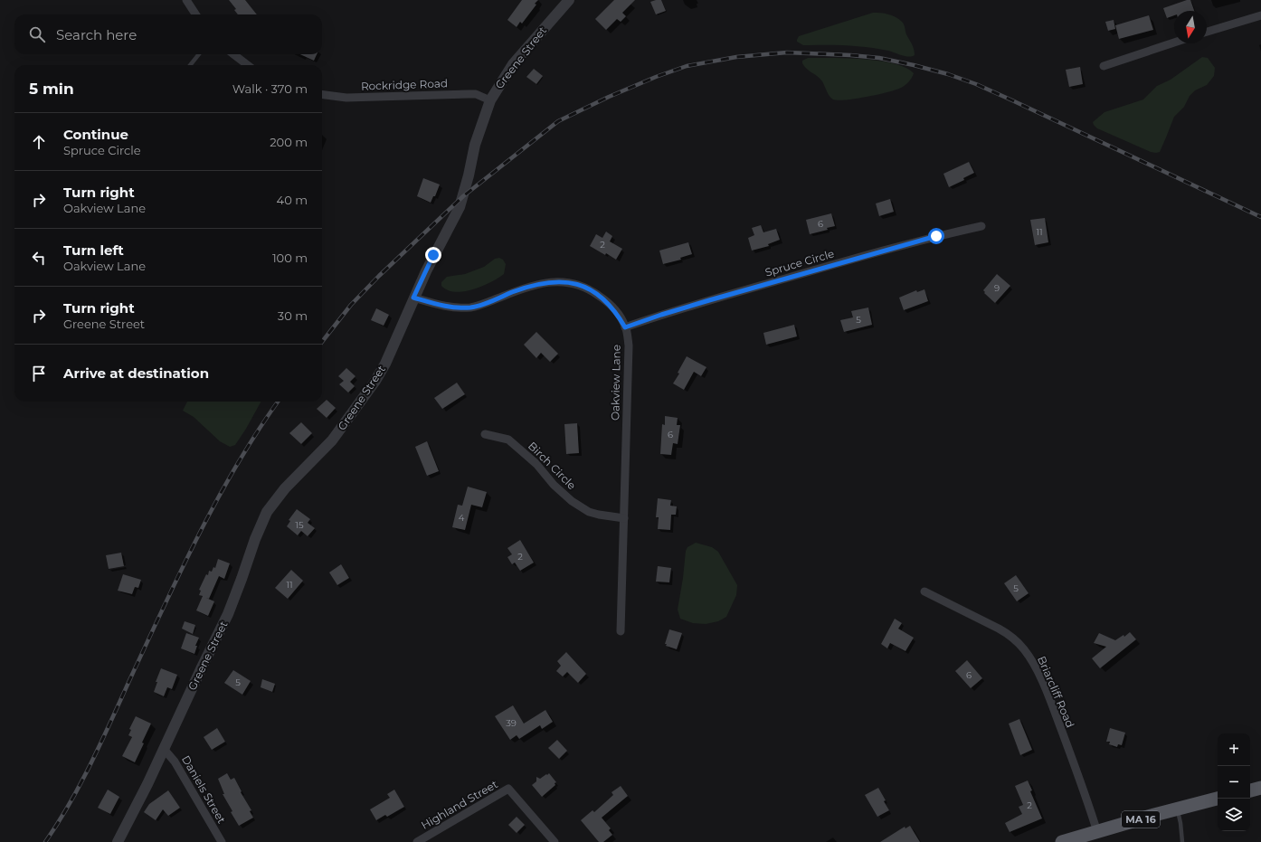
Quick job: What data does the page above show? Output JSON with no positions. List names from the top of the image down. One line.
{"streets":{"main road":["MA 16"],"street":["Greene Street","Rockridge Road","Spruce Circle","Oakview Lane","Birch Circle","Briarcliff Road","Daniels Street","Highland Street"]},"crossings":[["Greene Street","Rockridge Road"],["Greene Street","Oakview Lane"],["Greene Street","Daniels Street"],["Spruce Circle","Oakview Lane"],["Oakview Lane","Birch Circle"],["Briarcliff Road","MA 16"]],"house_numbers":["6","11","2","9","5","6","4","15","2","11","5","6","5","39","2"],"north":"bottom","page":{"search":"Search here","heading":["5 min","Walk · 370 m"],"list":[["Continue","Spruce Circle","200 m"],["Turn right","Oakview Lane","40 m"],["Turn left","Oakview Lane","100 m"],["Turn right","Greene Street","30 m"],"Arrive at destination"],"map_buttons":["+","−"]}}
